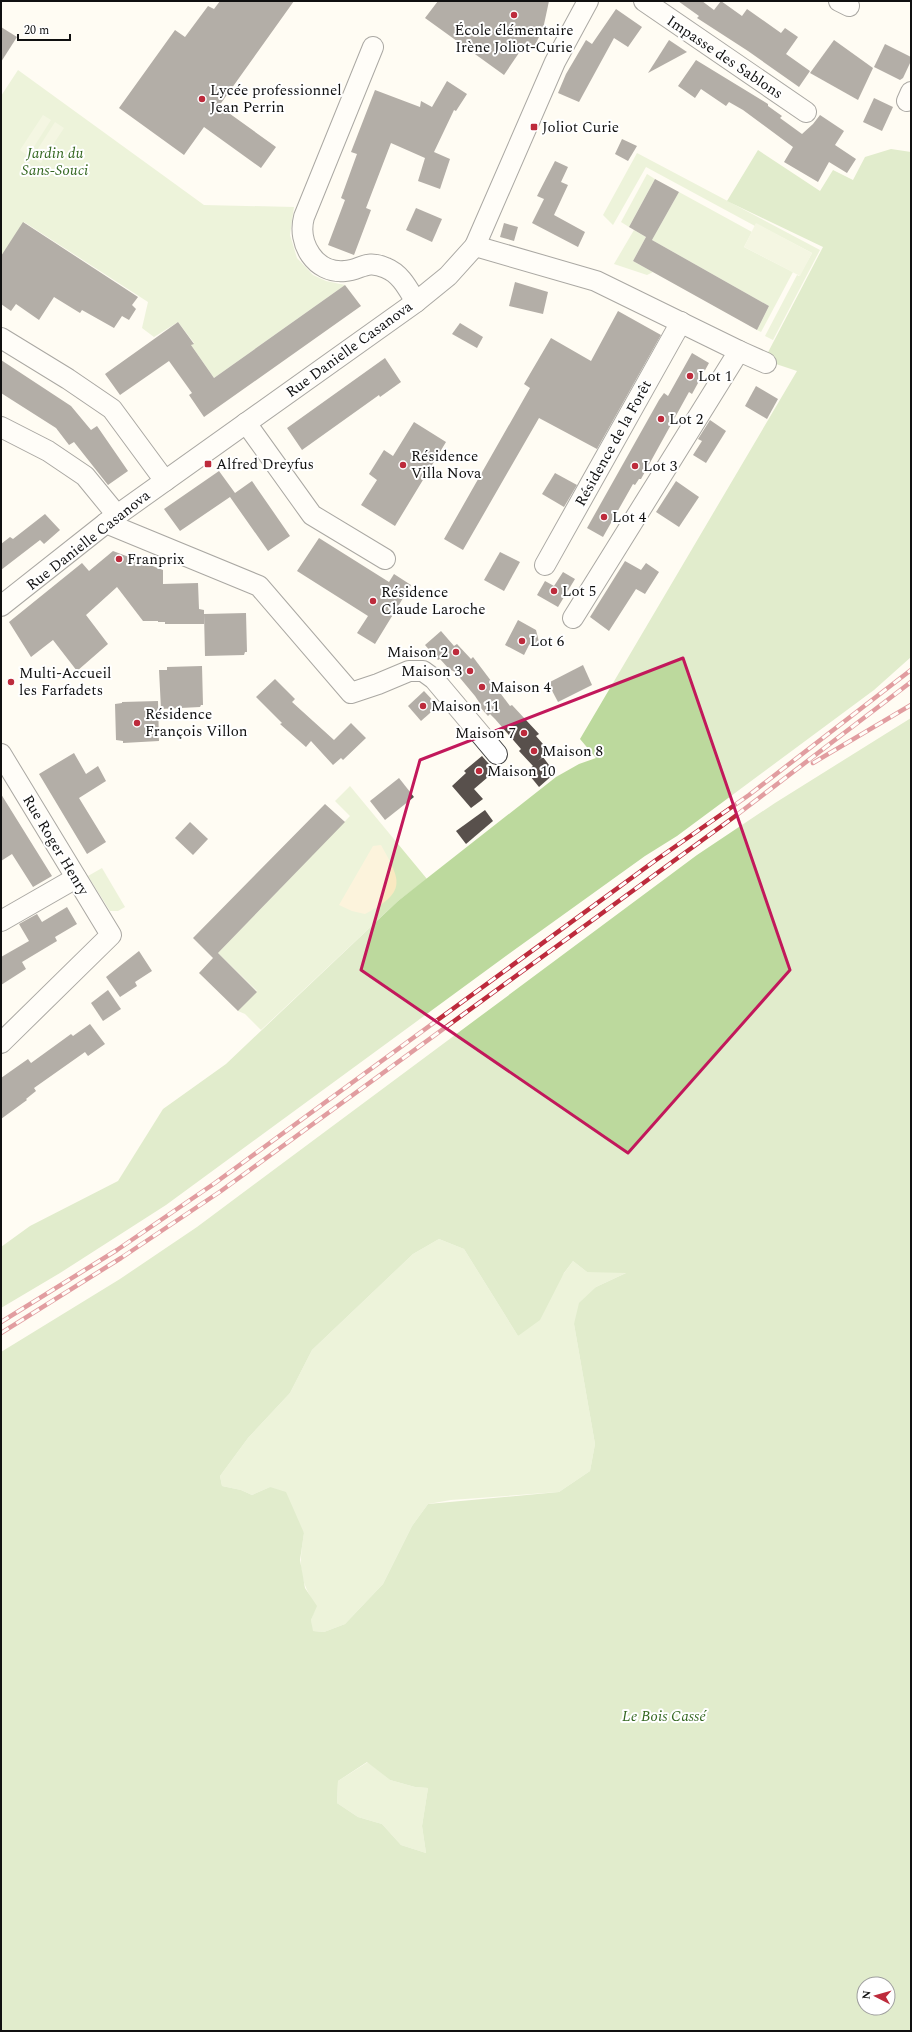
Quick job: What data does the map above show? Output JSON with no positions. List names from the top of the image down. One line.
{"streets":{"street":["Impasse des Sablons","Rue Danielle Casanova","Résidence de la Forêt","Rue Roger Henry"]},"parks":["Jardin du Sans-Souci","Le Bois Cassé"],"places":{"other":["École élémentaire Irène Joliot-Curie","Lycée professionnel Jean Perrin","Lot 1","Lot 2","Résidence Villa Nova","Lot 3","Lot 4","Franprix","Lot 5","Résidence Claude Laroche","Lot 6","Maison 2","Maison 3","Multi-Accueil les Farfadets","Maison 4","Maison 11","Résidence François Villon","Maison 7","Maison 8","Maison 10"],"transit":["Joliot Curie","Alfred Dreyfus"]},"scale_bar":"20 m","north":"left"}
